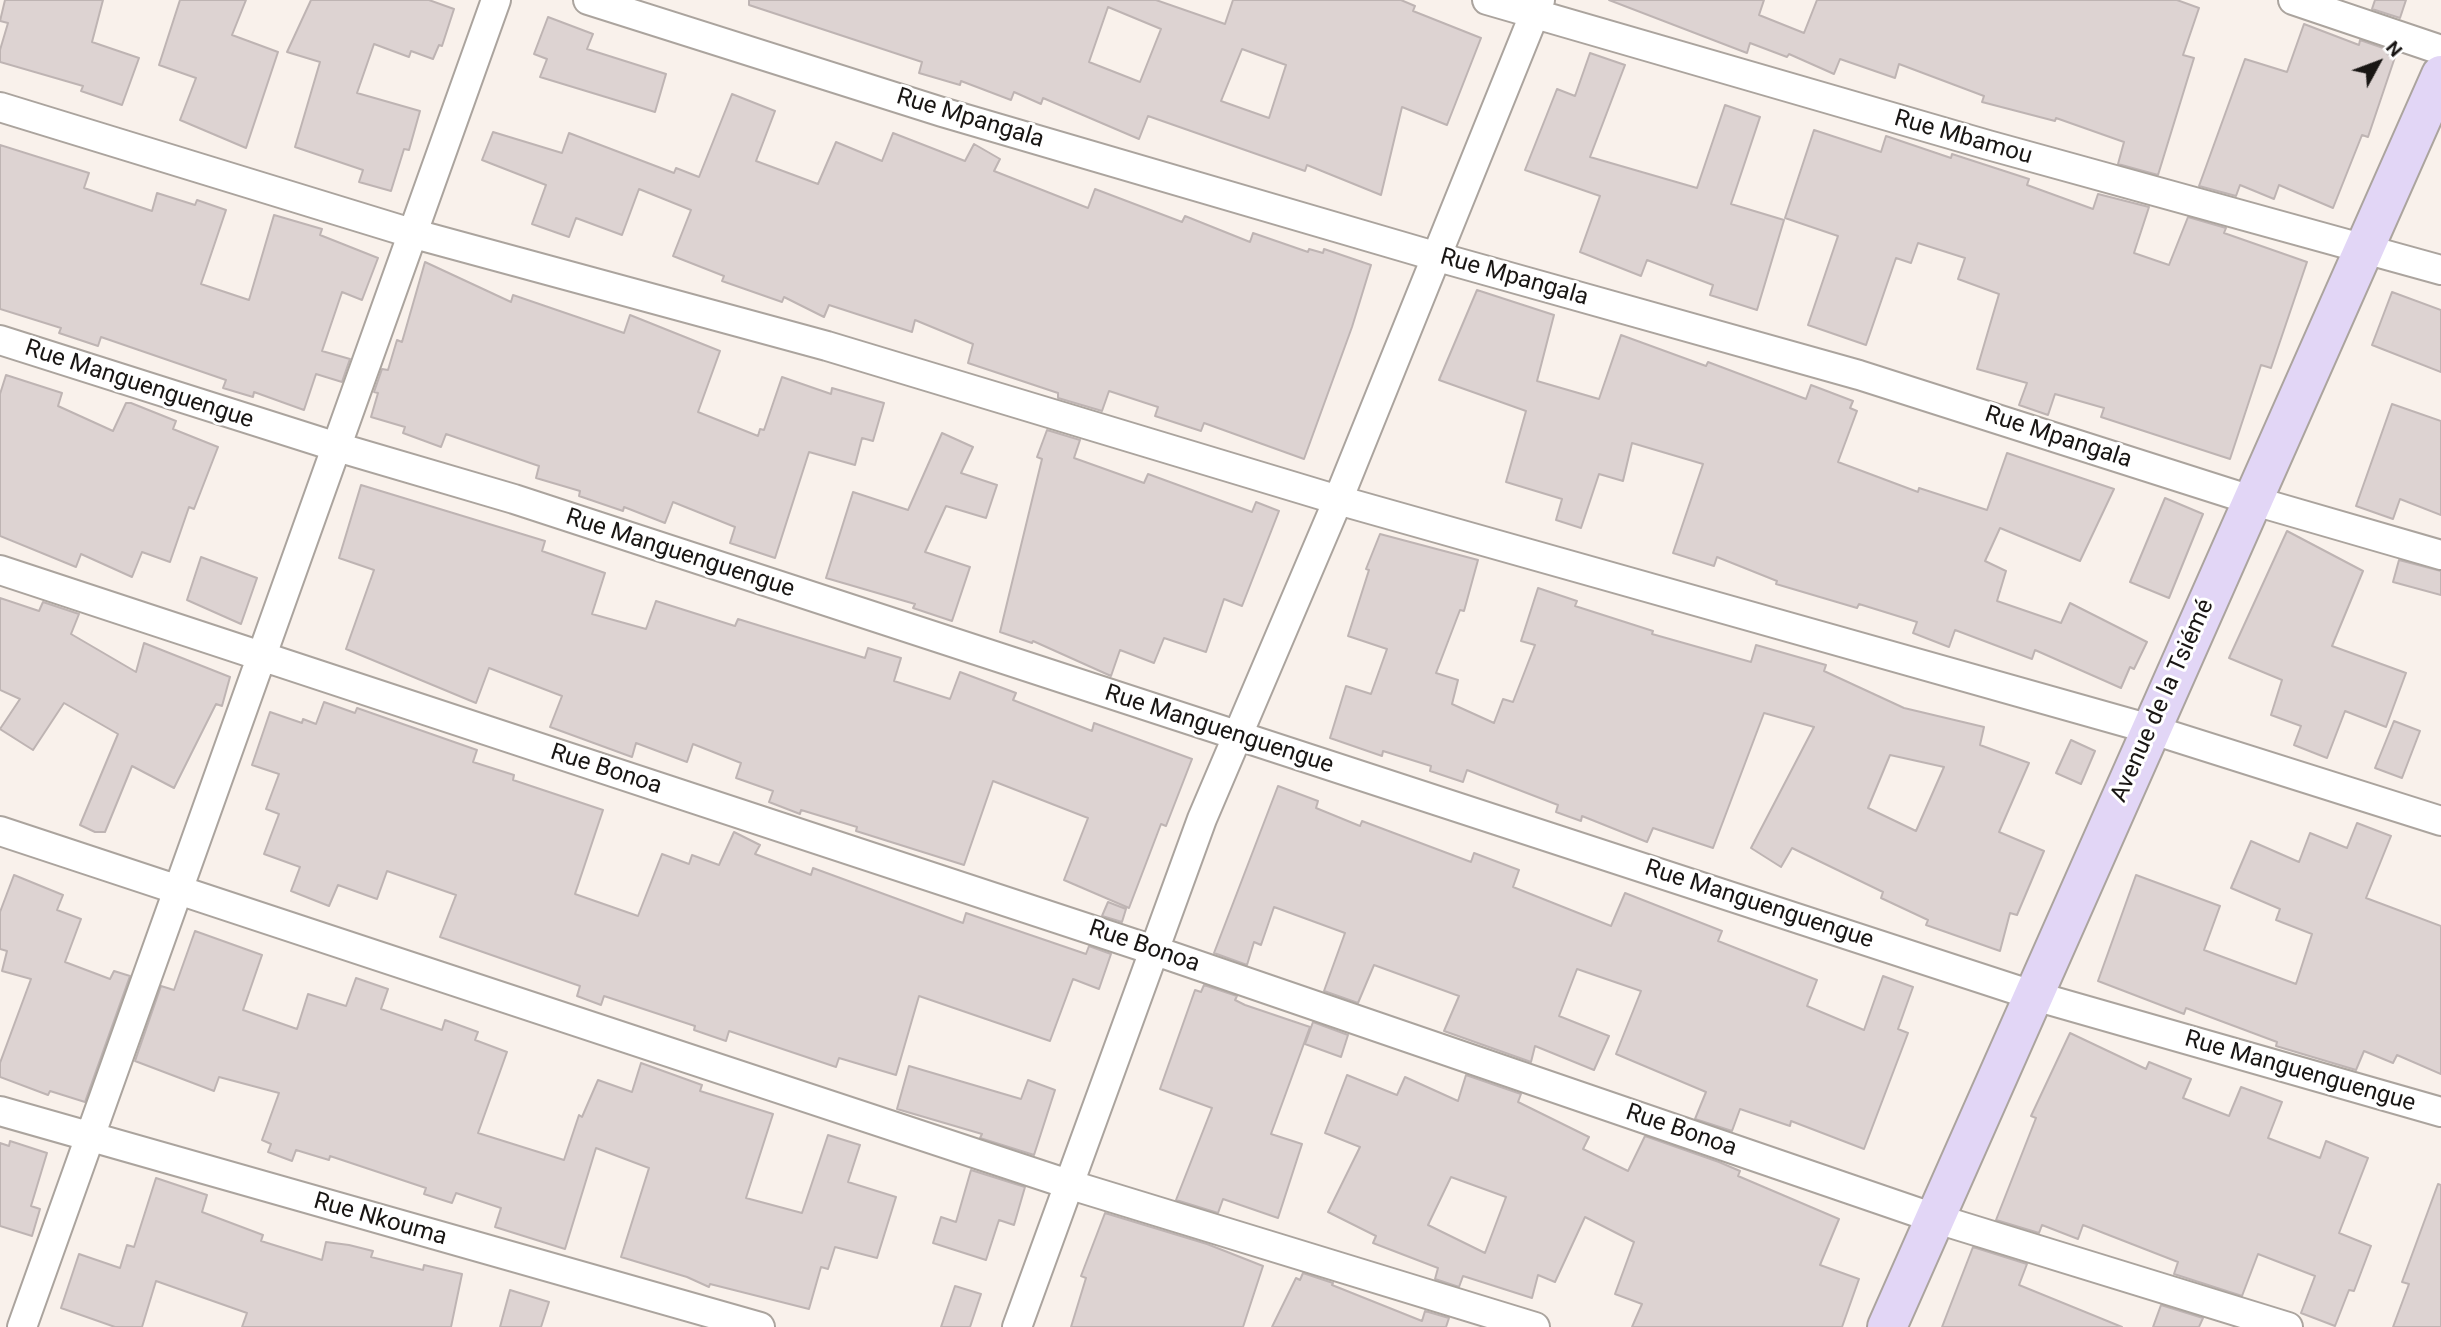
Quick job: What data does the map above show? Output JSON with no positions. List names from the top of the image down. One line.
{"streets":{"main road":["Avenue de la Tsiémé"],"street":["Rue Mpangala","Rue Mbamou","Rue Manguenguengue","Rue Bonoa","Rue Nkouma"]},"crossings":[["Rue Mpangala","Avenue de la Tsiémé"],["Rue Mbamou","Avenue de la Tsiémé"],["Rue Manguenguengue","Avenue de la Tsiémé"],["Avenue de la Tsiémé","Rue Bonoa"]],"north":"top right"}
